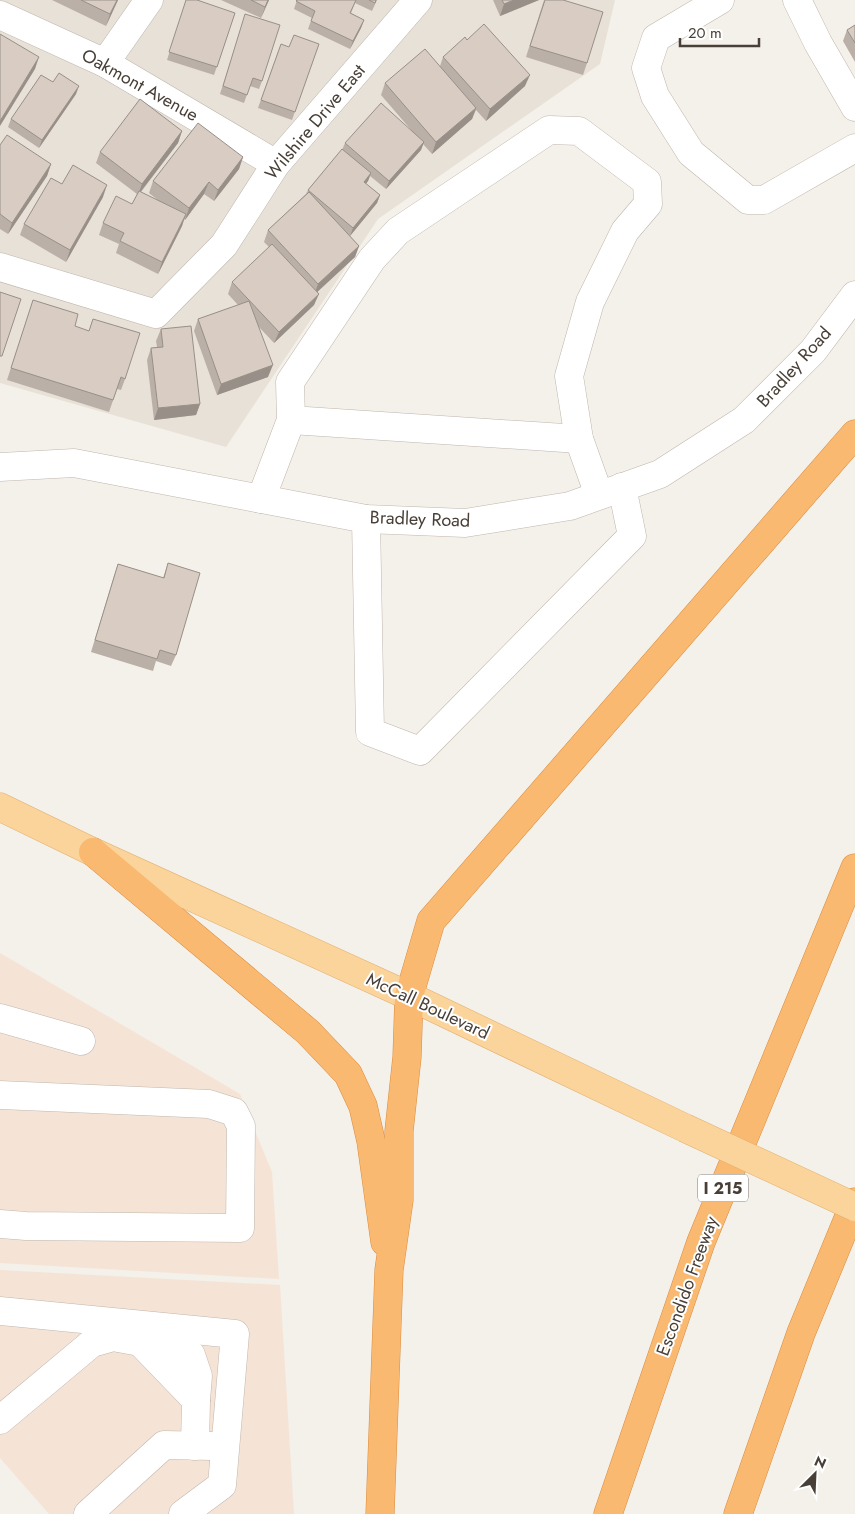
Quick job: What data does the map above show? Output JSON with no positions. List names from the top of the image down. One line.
{"streets":{"highway":["I 215","Escondido Freeway"],"main road":["McCall Boulevard"],"street":["Oakmont Avenue","Wilshire Drive East","Bradley Road"]},"crossings":[["Oakmont Avenue","Wilshire Drive East"]],"scale_bar":"20 m","north":"top right"}
